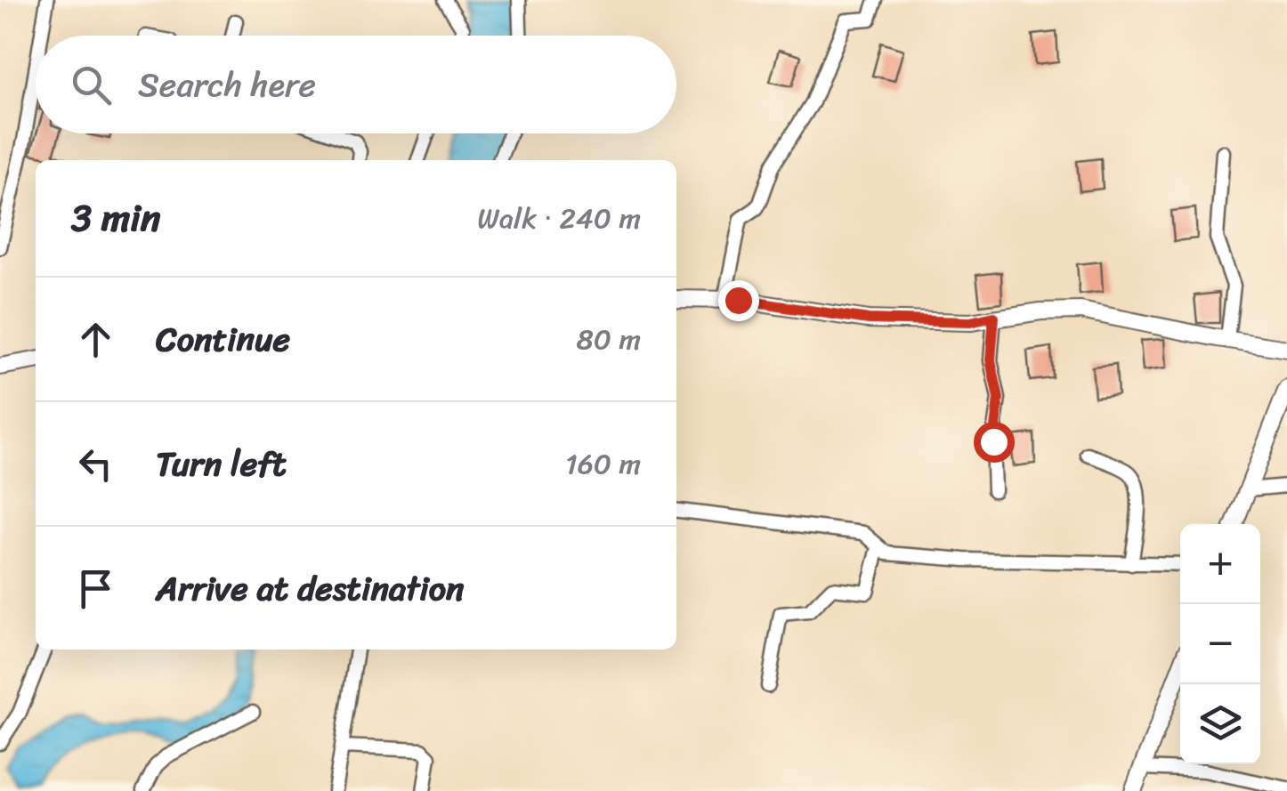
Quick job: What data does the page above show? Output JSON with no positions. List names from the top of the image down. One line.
{"page":{"search":"Search here","heading":["3 min","Walk · 240 m"],"list":[["Continue","80 m"],["Turn left","160 m"],"Arrive at destination"],"map_buttons":["+","−"]}}
